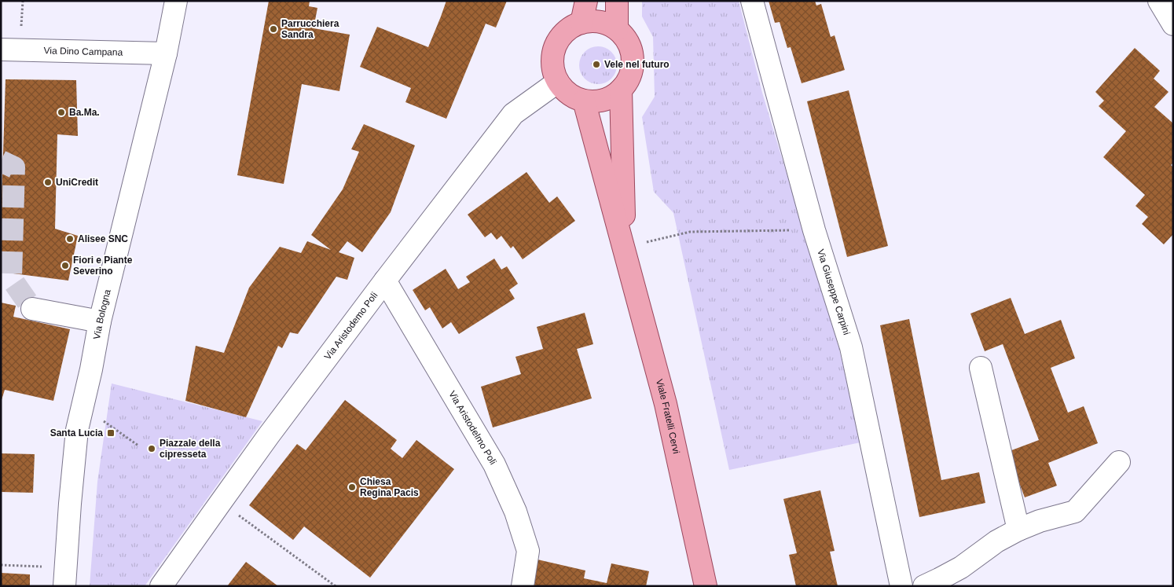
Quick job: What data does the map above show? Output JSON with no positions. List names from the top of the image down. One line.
{"streets":{"main road":["Viale Fratelli Cervi"],"street":["Via Dino Campana","Via Giuseppe Carpini","Via Bologna","Via Aristodemo Poli","Via Aristodelmo Poli"]},"crossings":[["Via Dino Campana","Via Bologna"],["Via Aristodemo Poli","Via Aristodelmo Poli"]],"places":{"other":["Parrucchiera Sandra","Vele nel futuro","Ba.Ma.","UniCredit","Alisee SNC","Fiori e Piante Severino","Piazzale della cipresseta","Chiesa Regina Pacis"],"transit":["Santa Lucia"]}}
